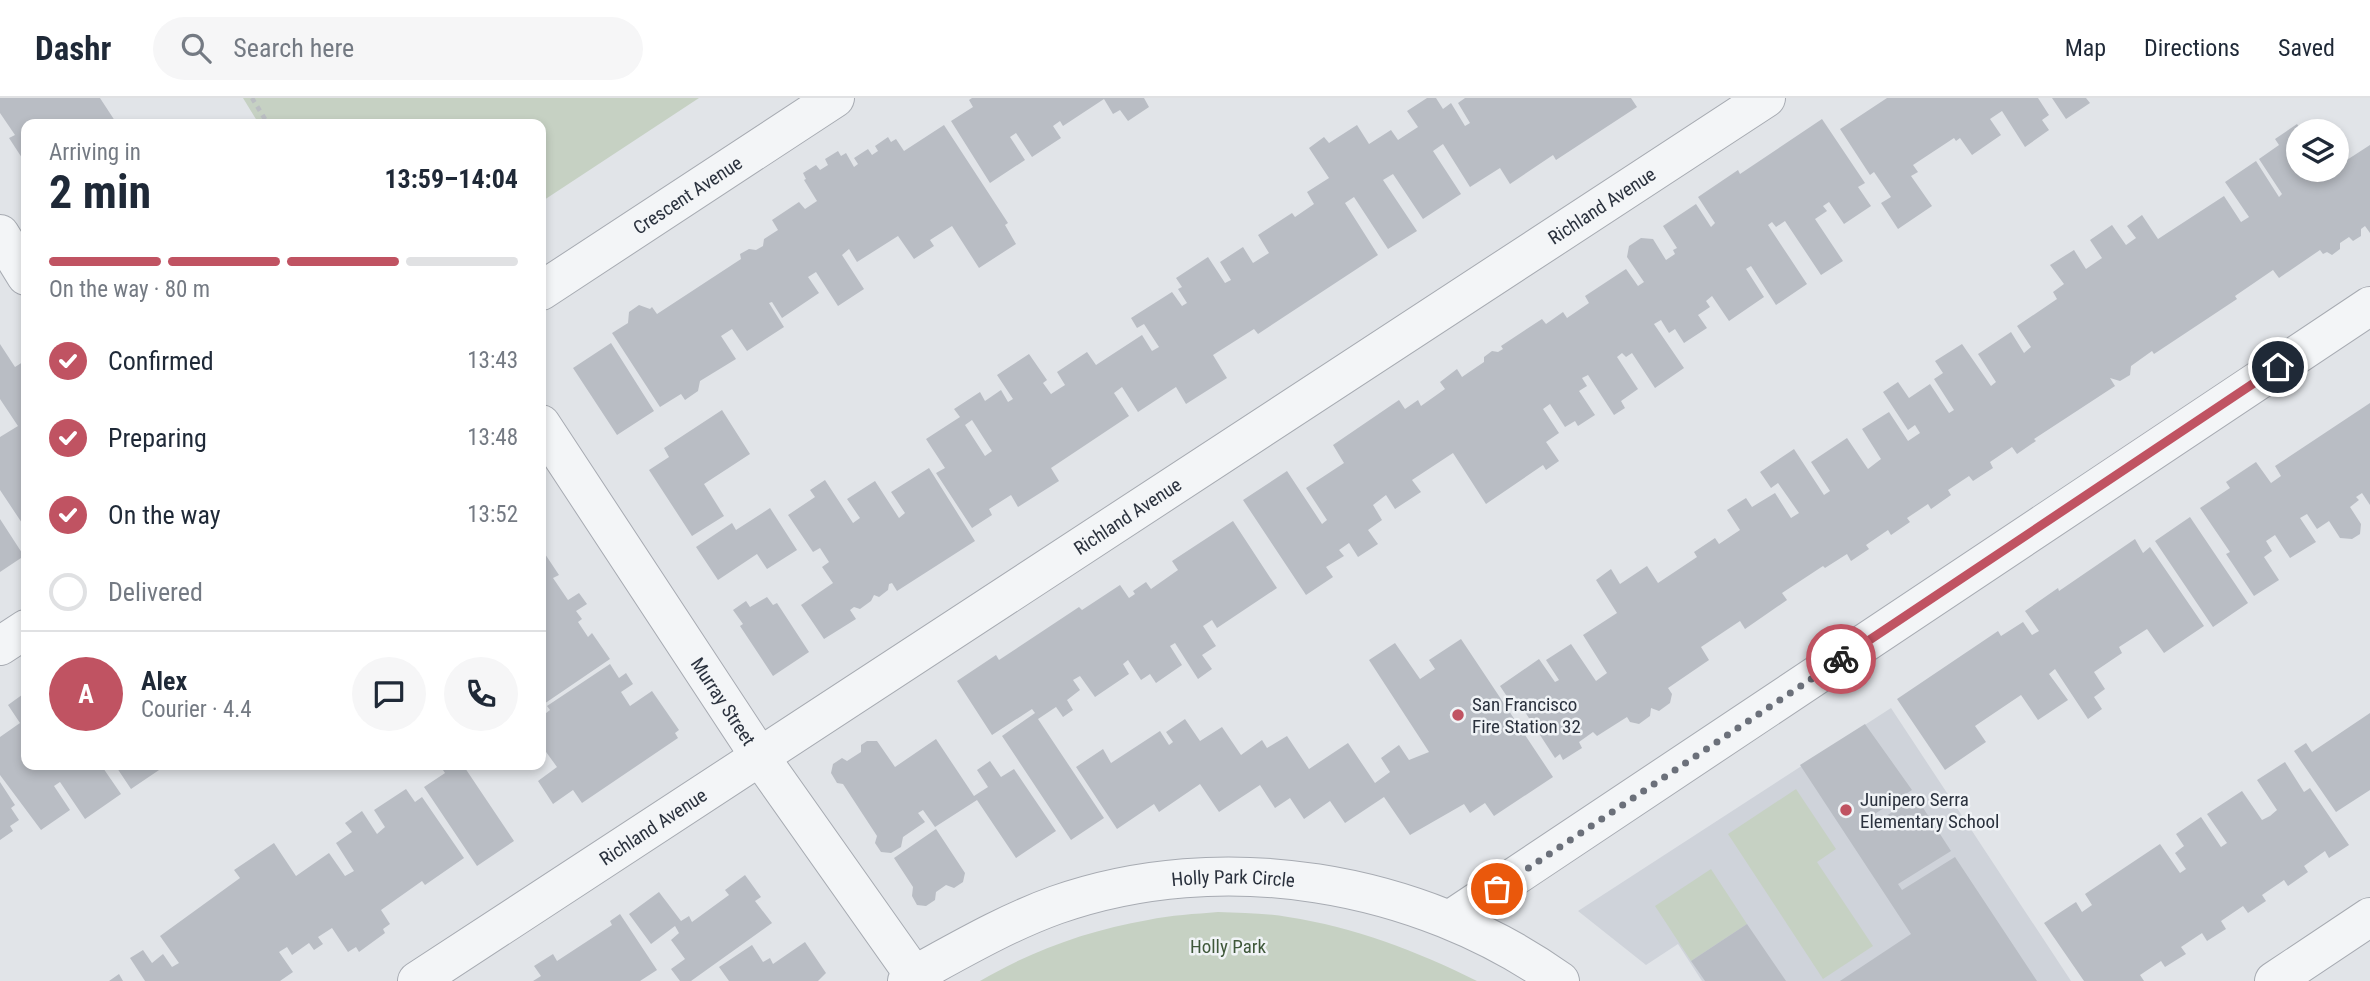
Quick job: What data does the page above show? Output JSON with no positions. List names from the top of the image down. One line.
{"streets":{"street":["Crescent Avenue","Richland Avenue","Murray Street","Holly Park Circle"]},"crossings":[["Richland Avenue","Murray Street"],["Murray Street","Holly Park Circle"]],"parks":["Holly Park"],"places":["San Francisco Fire Station 32","Junipero Serra Elementary School"],"page":{"header":"Dashr","search":"Search here","nav":["Map","Directions","Saved"],"heading":["2 min","Arriving in","13:59–14:04"],"panel":["Alex","Courier · 4.4"],"bar":"On the way · 80 m","list":[["Confirmed","13:43"],["Preparing","13:48"],["On the way","13:52"],"Delivered"],"round":"A"}}
